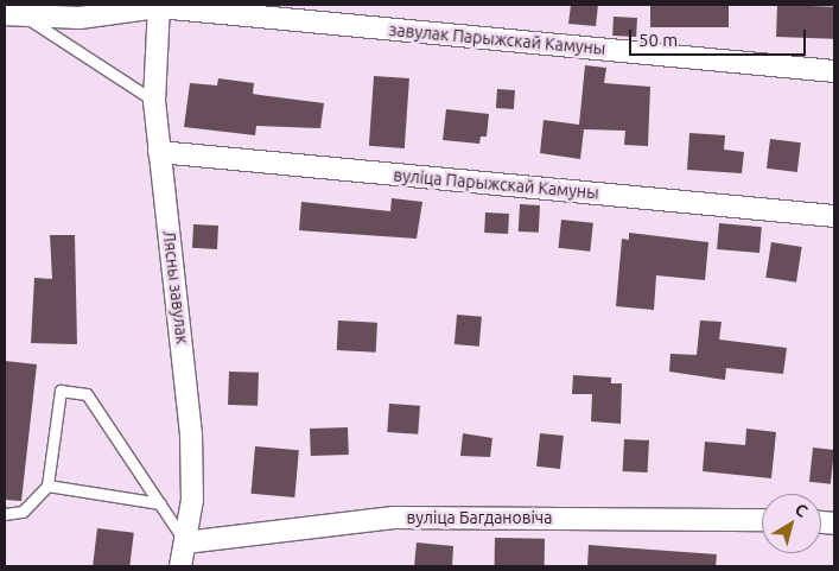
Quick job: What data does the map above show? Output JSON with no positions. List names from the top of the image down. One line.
{"streets":{"street":["завулак Парыжскай Камуны","вуліца Парыжскай Камуны","Лясны завулак","вуліца Багдановіча"]},"crossings":[["завулак Парыжскай Камуны","Лясны завулак"],["вуліца Парыжскай Камуны","Лясны завулак"],["Лясны завулак","вуліца Багдановіча"]],"scale_bar":"50 m","north":"top right"}
